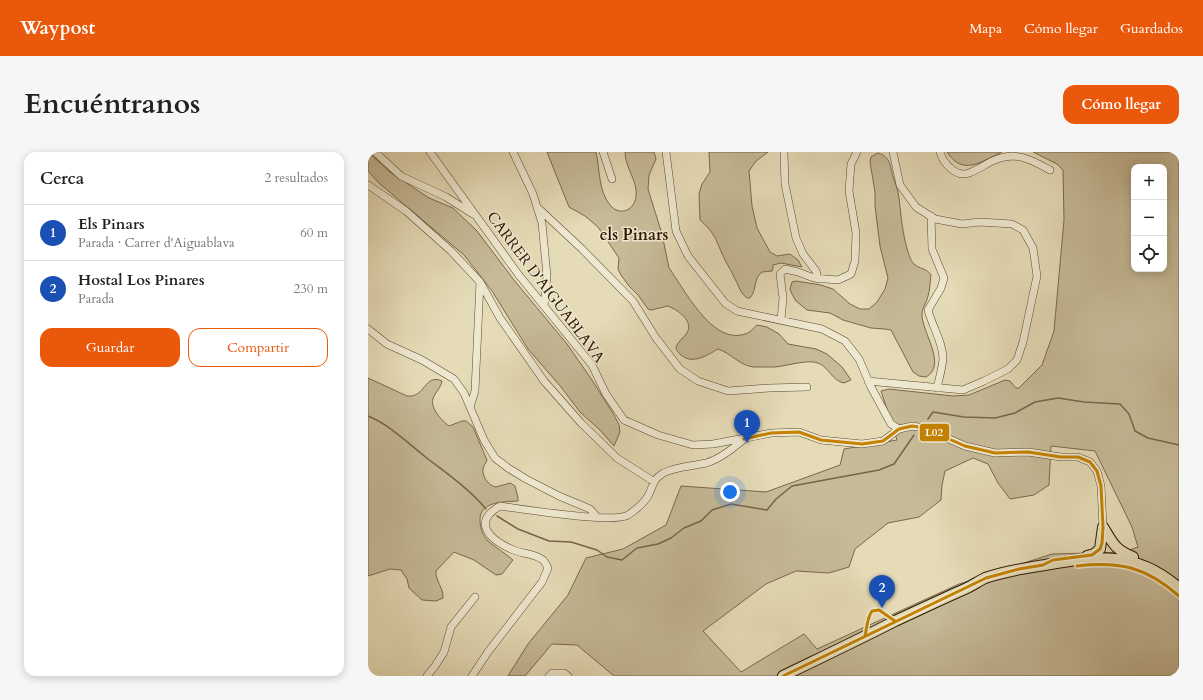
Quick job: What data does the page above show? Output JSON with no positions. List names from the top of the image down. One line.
{"streets":{"street":["CARRER D'AIGUABLAVA"]},"districts":["els Pinars"],"lines":["transit line L02"],"page":{"header":"Waypost","nav":["Mapa","Cómo llegar","Guardados"],"title":"Encuéntranos","buttons":["Cómo llegar",["Guardar","Compartir"]],"heading":["Cerca","2 resultados"],"map_buttons":["+","−"],"list":[{"mark":"1","name":"Els Pinars","note":"Parada · Carrer d'Aiguablava","value":"60 m"},{"mark":"2","name":"Hostal Los Pinares","note":"Parada","value":"230 m"}],"pins":["1","2"]}}
